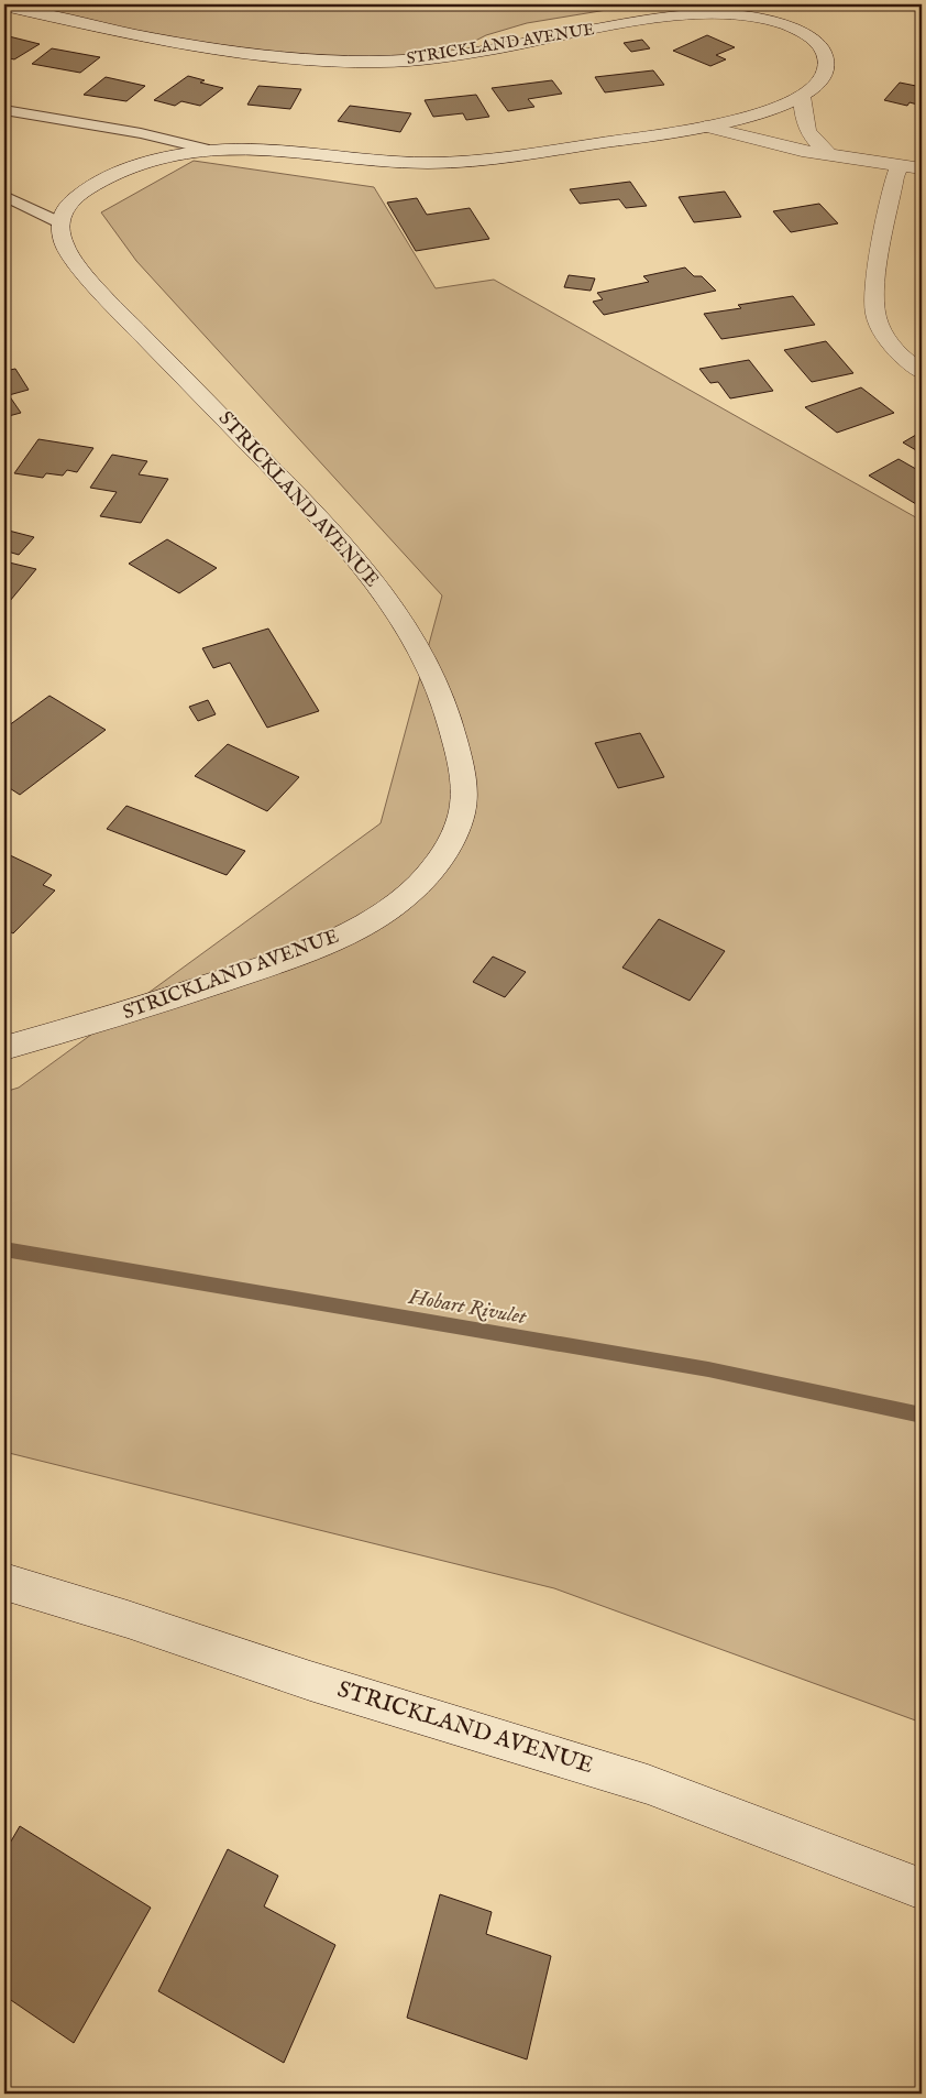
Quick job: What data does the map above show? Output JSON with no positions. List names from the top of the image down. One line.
{"streets":{"street":["STRICKLAND AVENUE"]},"water":["Hobart Rivulet"]}
